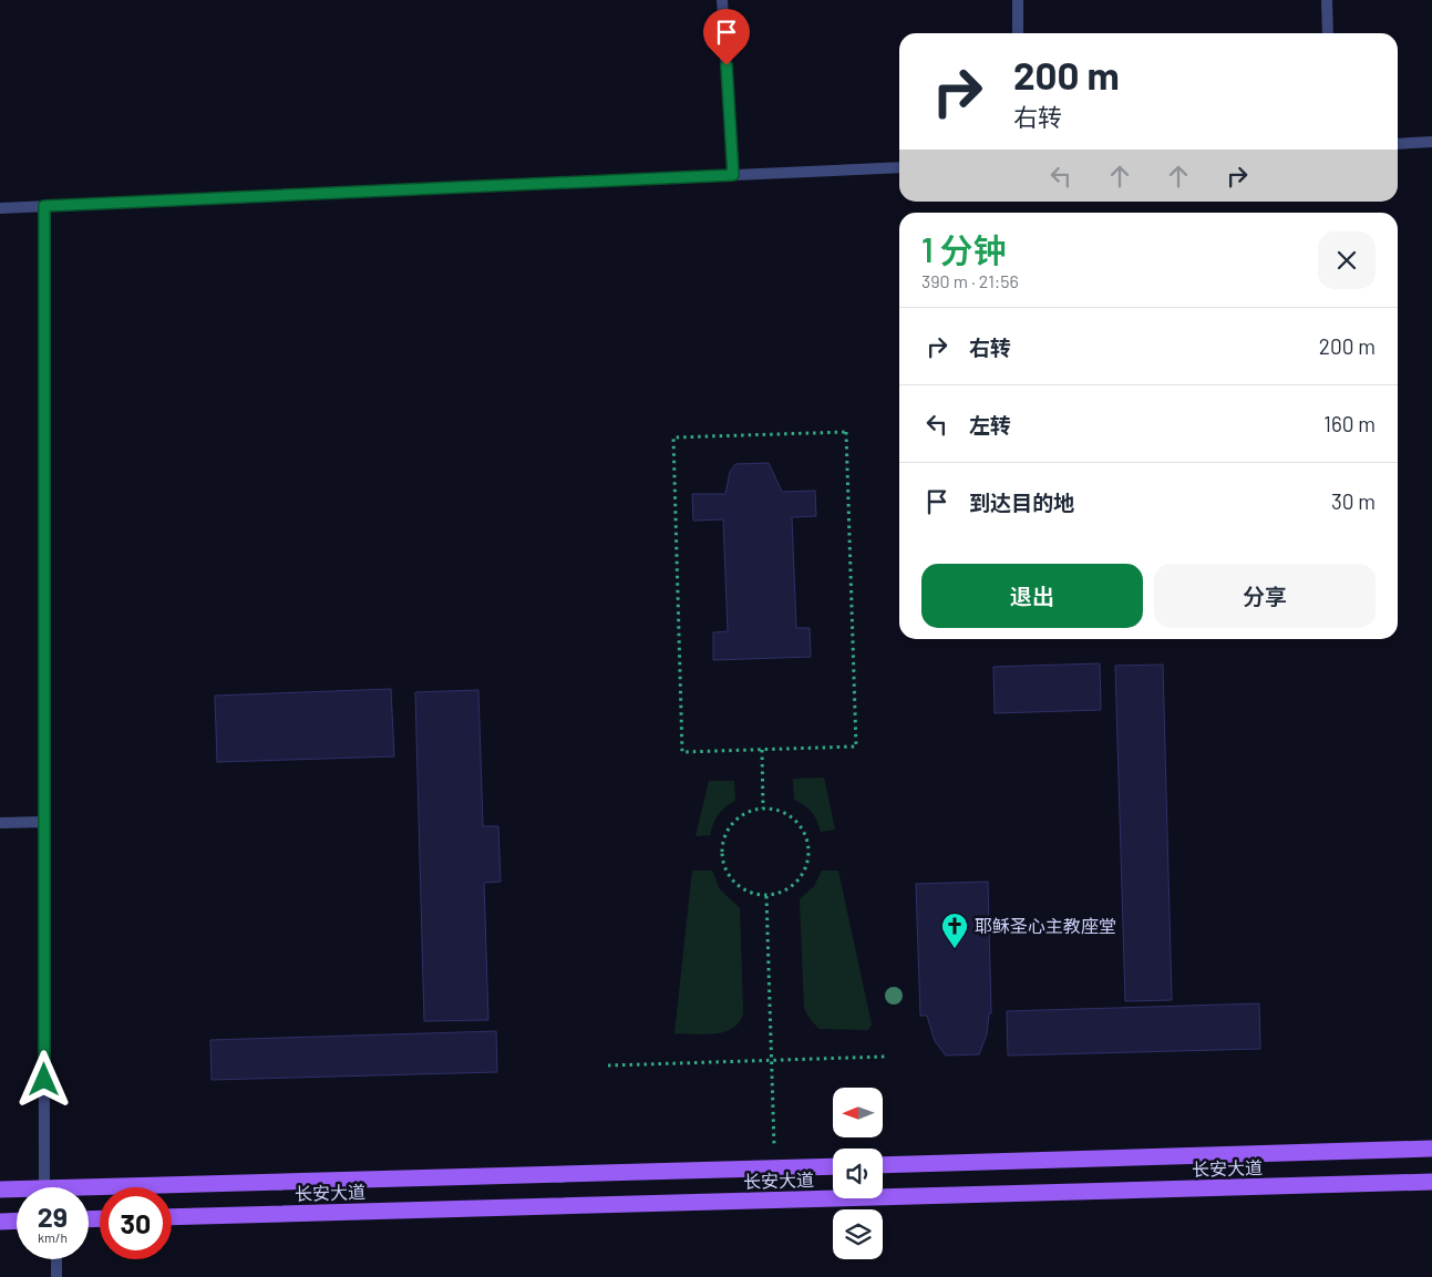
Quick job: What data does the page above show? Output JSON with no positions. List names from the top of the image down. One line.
{"streets":{"main road":["长安大道"]},"places":{"church":["耶稣圣心主教座堂"]},"north":"left","page":{"turn":["200 m","右转"],"heading":["1 分钟","390 m · 21:56"],"list":[{"name":"右转","value":"200 m"},{"name":"左转","value":"160 m"},{"name":"到达目的地","value":"30 m"}],"buttons":["退出","分享"],"speed":"29 km/h","limit":"30"}}
